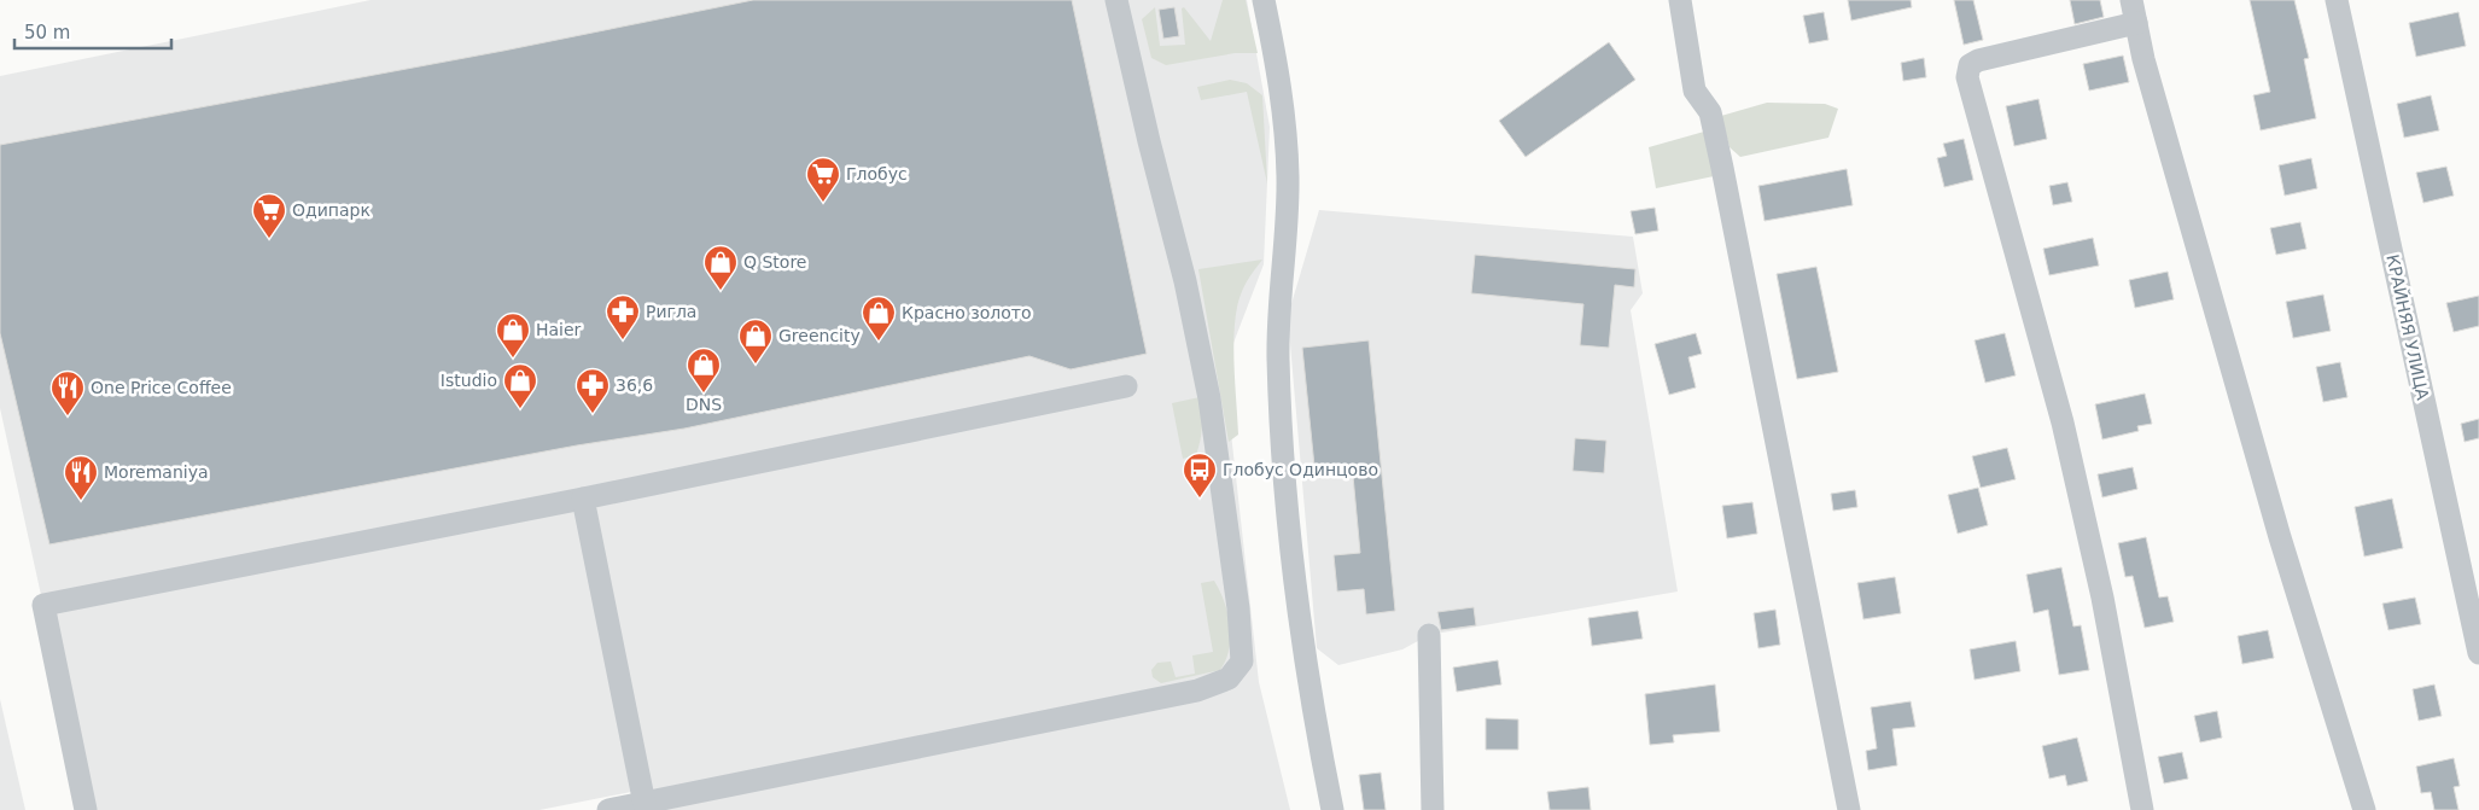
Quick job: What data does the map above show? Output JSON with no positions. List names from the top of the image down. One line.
{"streets":{"street":["КРАЙНЯЯ УЛИЦА"]},"places":{"supermarket":["Глобус","Одипарк"],"shop":["Q Store","Красно золото","Haier","Greencity","DNS","Istudio"],"pharmacy":["Ригла","36,6"],"restaurant":["One Price Coffee","Moremaniya"],"bus stop":["Глобус Одинцово"]},"scale_bar":"50 m"}
